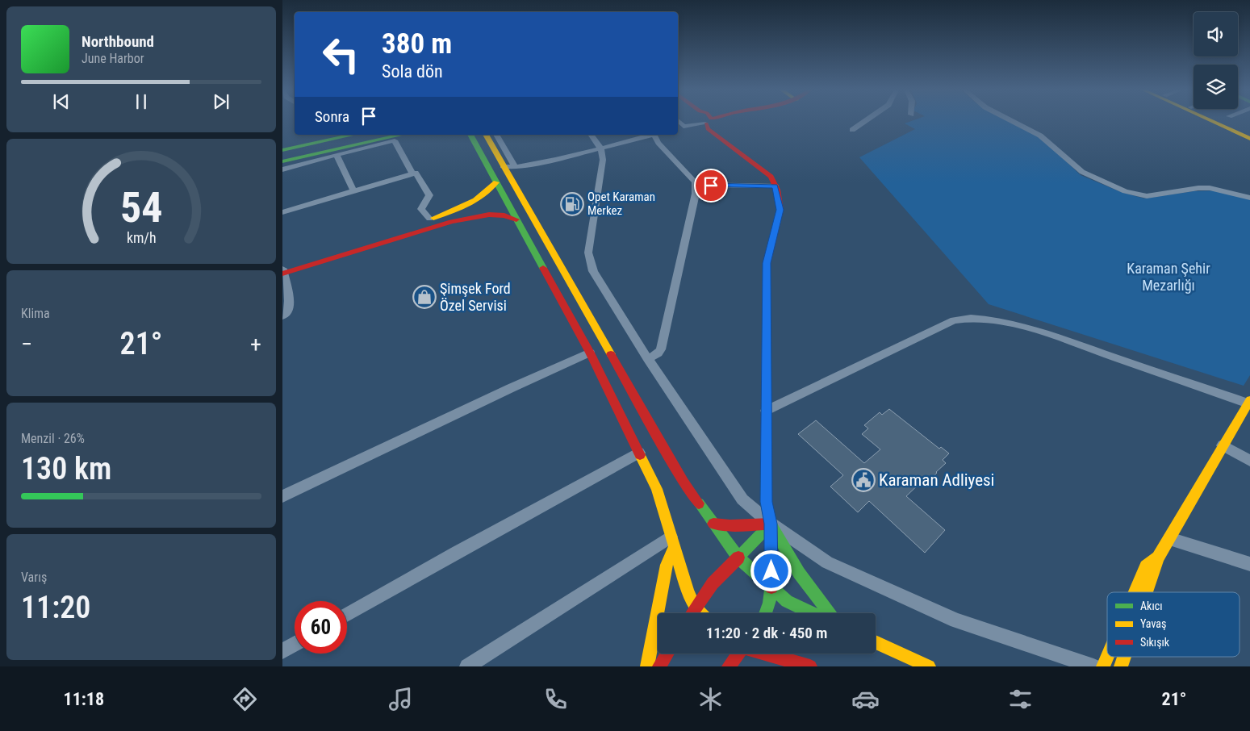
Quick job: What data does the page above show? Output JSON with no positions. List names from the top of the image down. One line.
{"parks":["Karaman Şehir Mezarlığı"],"places":{"fuel station":["Opet Karaman Merkez"],"shop":["Şimşek Ford Özel Servisi"],"public building":["Karaman Adliyesi"]},"legend":["Akıcı","Yavaş","Sıkışık"],"page":{"turn":["380 m","Sola dön"],"song":["Northbound","June Harbor"],"then":"Sonra","tile":["Klima",["Menzil · 26%","130 km"],["Varış","11:20"]],"heat":["−","21°","+"],"limit":"60","trip":"11:20 · 2 dk · 450 m","tabs":["11:18","21°"],"gauge":["54","km/h"]}}
